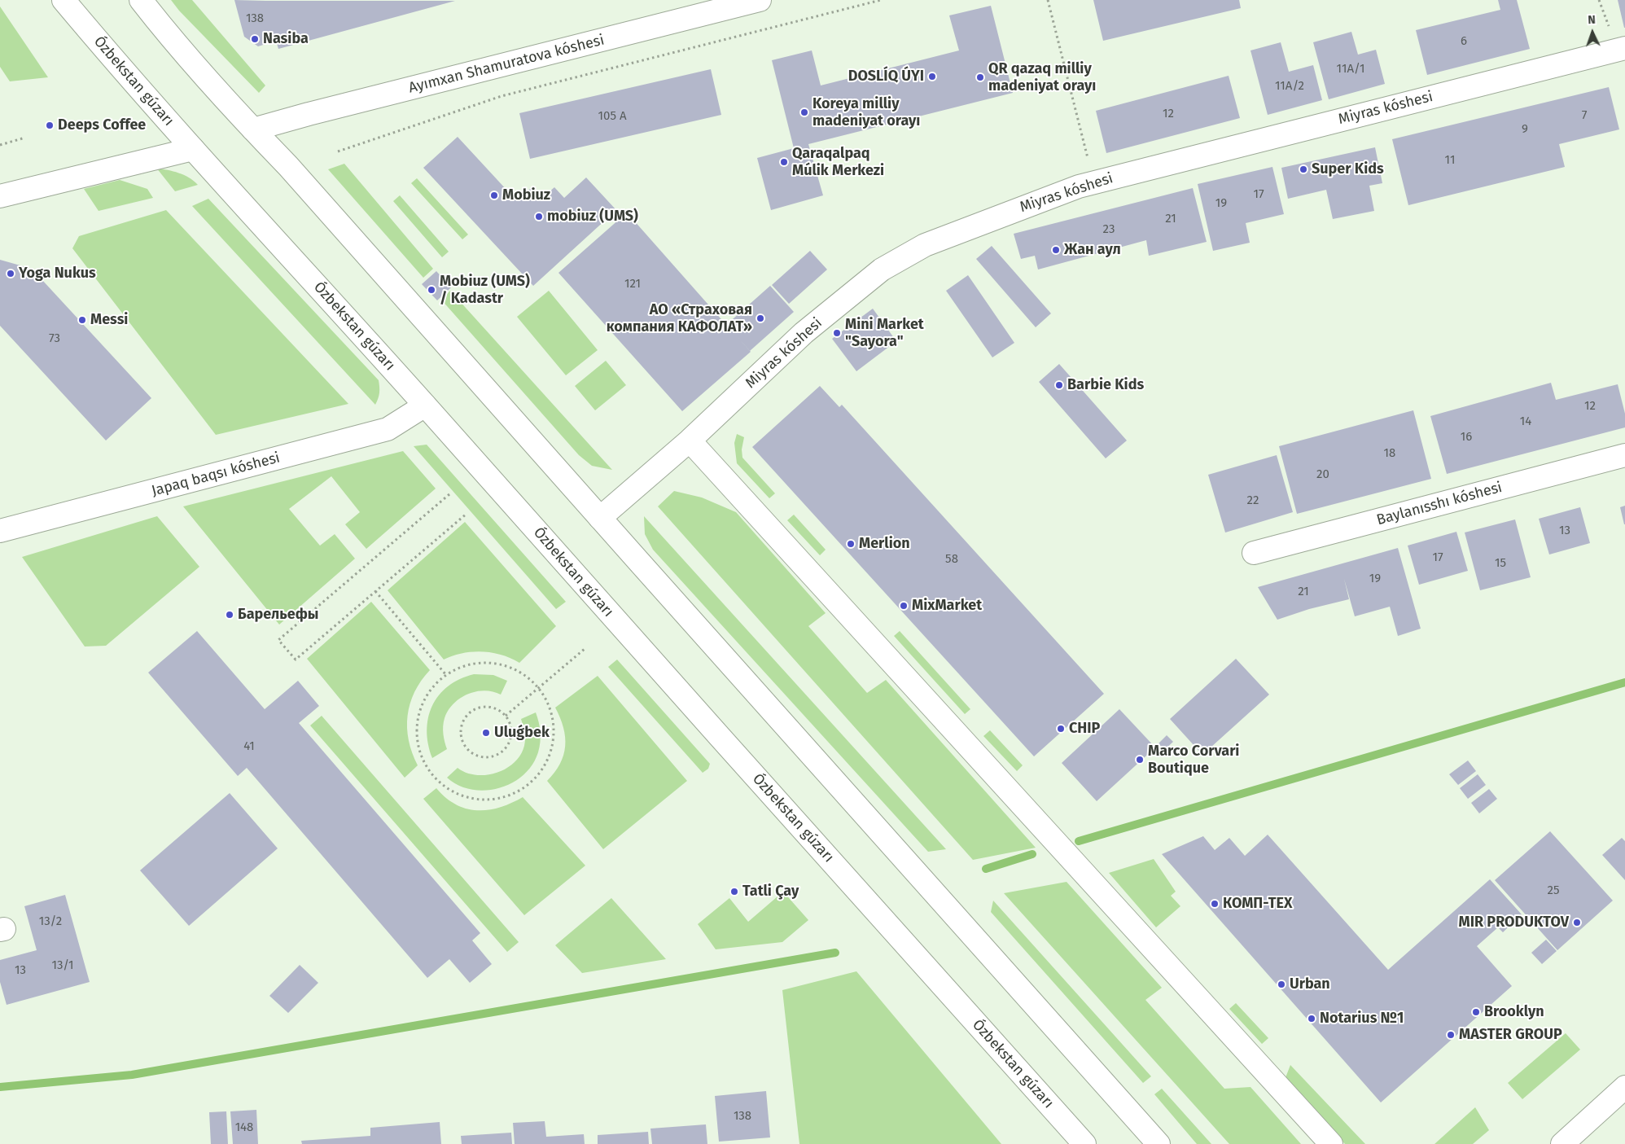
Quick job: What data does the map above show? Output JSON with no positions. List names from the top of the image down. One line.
{"streets":{"street":["Ayımxan Shamuratova kóshesi","Ózbekstan gúzarı","Miyras kóshesi","Japaq baqsı kóshesi","Baylanısshı kóshesi"]},"crossings":[["Ózbekstan gúzarı","Japaq baqsı kóshesi"]],"places":["Nasiba","DOSLÍQ ÚYI","QR qazaq milliy madeniyat orayı","Koreya milliy madeniyat orayı","Deeps Coffee","Qaraqalpaq Múlik Merkezi","Super Kids","Mobiuz","mobiuz (UMS)","Жан аул","Yoga Nukus","Mobiuz (UMS) / Kadastr","АО «Страховая компания КАФОЛАТ»","Messi","Mini Market \"Sayora\"","Barbie Kids","Merlion","MixMarket","Барельефы","CHIP","Uluǵbek","Marco Corvari Boutique","Tatli Çay","КОМП-ТЕХ","MIR PRODUKTOV","Urban","Brooklyn","Notarius №1","MASTER GROUP"],"house_numbers":["138","6","11А/1","11А/2","12","7","105 А","9","11","17","19","21","23","121","73","12","14","16","18","20","22","13","17","58","15","19","21","41","25","13/2","13/1","13","138","148"],"north":"top"}
